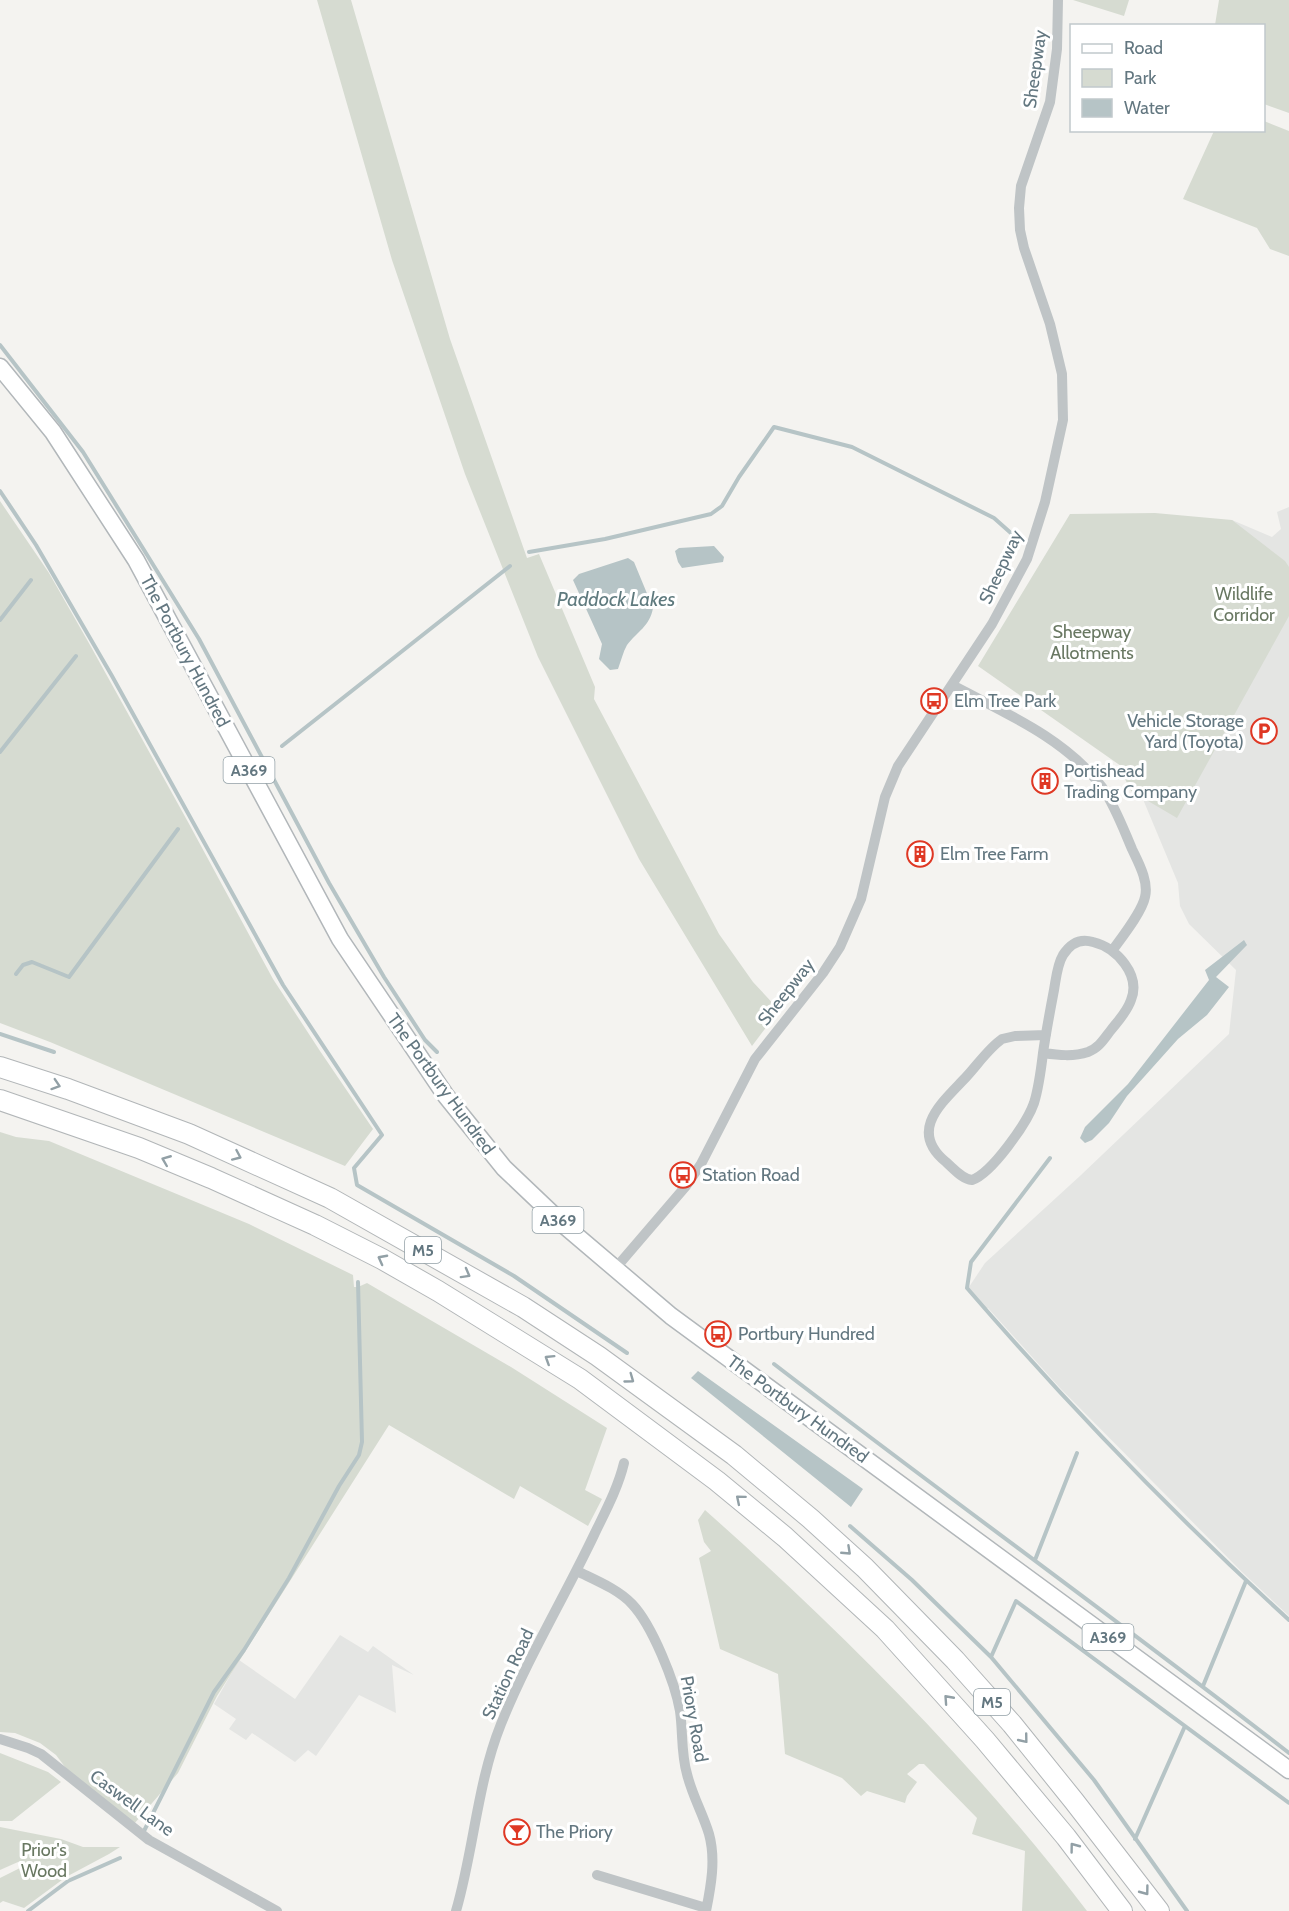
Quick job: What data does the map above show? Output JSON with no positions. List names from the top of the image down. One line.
{"streets":{"highway":["M5"],"main road":["The Portbury Hundred","A369"],"street":["Sheepway","Station Road","Priory Road","Caswell Lane"]},"crossings":[["Sheepway","The Portbury Hundred"],["Station Road","Priory Road"]],"water":["Paddock Lakes"],"parks":["Wildlife Corridor","Sheepway Allotments","Prior's Wood"],"places":{"bus stop":["Elm Tree Park","Station Road","Portbury Hundred"],"parking":["Vehicle Storage Yard (Toyota)"],"building":["Portishead Trading Company","Elm Tree Farm"],"bar":["The Priory"]},"legend":["Road","Park","Water"]}
